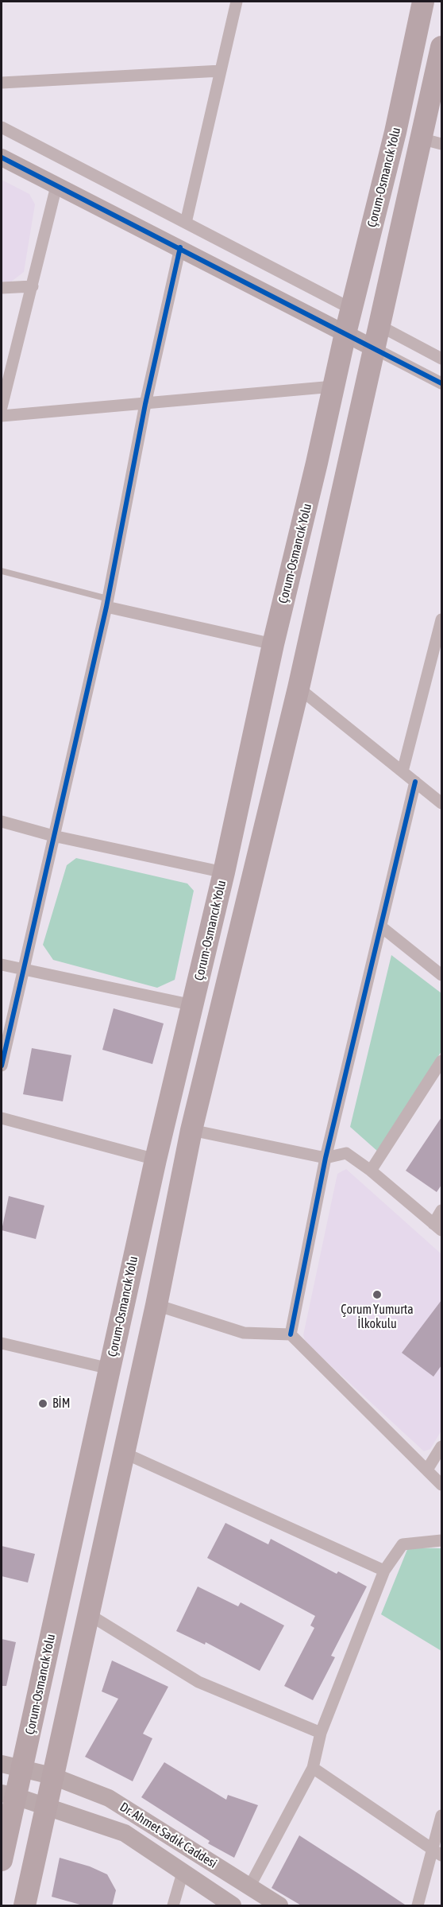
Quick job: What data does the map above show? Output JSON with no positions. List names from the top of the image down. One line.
{"streets":{"highway":["Çorum-Osmancık Yolu"],"street":["Dr. Ahmet Sadık Caddesi"]},"crossings":[["Çorum-Osmancık Yolu","Dr. Ahmet Sadık Caddesi"]],"places":["Çorum Yumurta İlkokulu","BİM"]}
